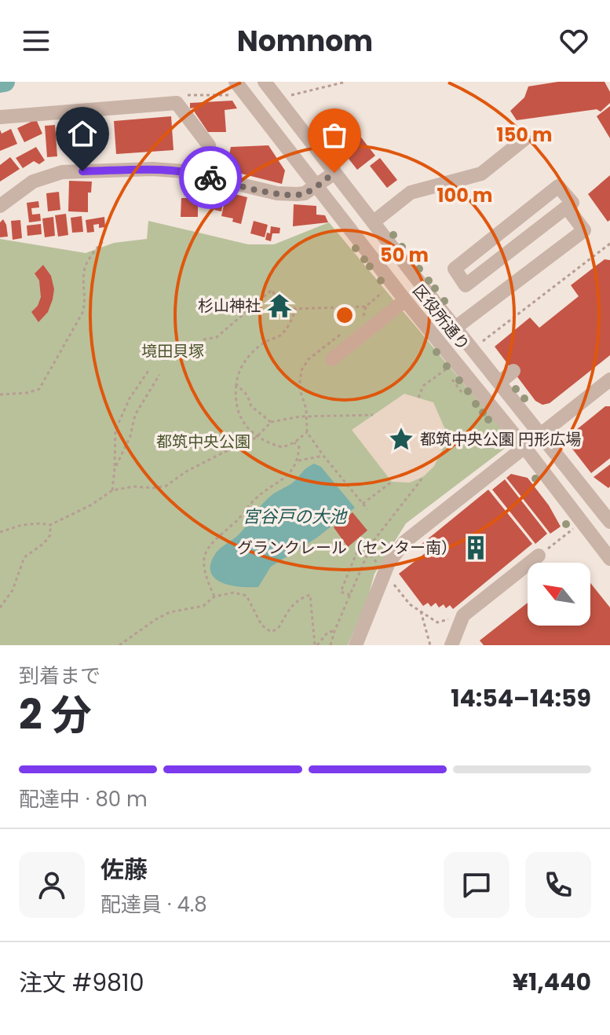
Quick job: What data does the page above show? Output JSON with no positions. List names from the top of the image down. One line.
{"streets":{"street":["区役所通り"]},"water":["宮谷戸の大池"],"parks":["境田貝塚","都筑中央公園"],"places":{"temple":["杉山神社"],"place":["都筑中央公園 円形広場"],"building":["グランクレール（センター南）"]},"north":"top left","page":{"header":"Nomnom","heading":["2 分","到着まで","14:54–14:59"],"panel":["佐藤","配達員 · 4.8","注文 #9810","¥1,440"],"bar":"配達中 · 80 m"},"rings":["150 m","100 m","50 m"]}
